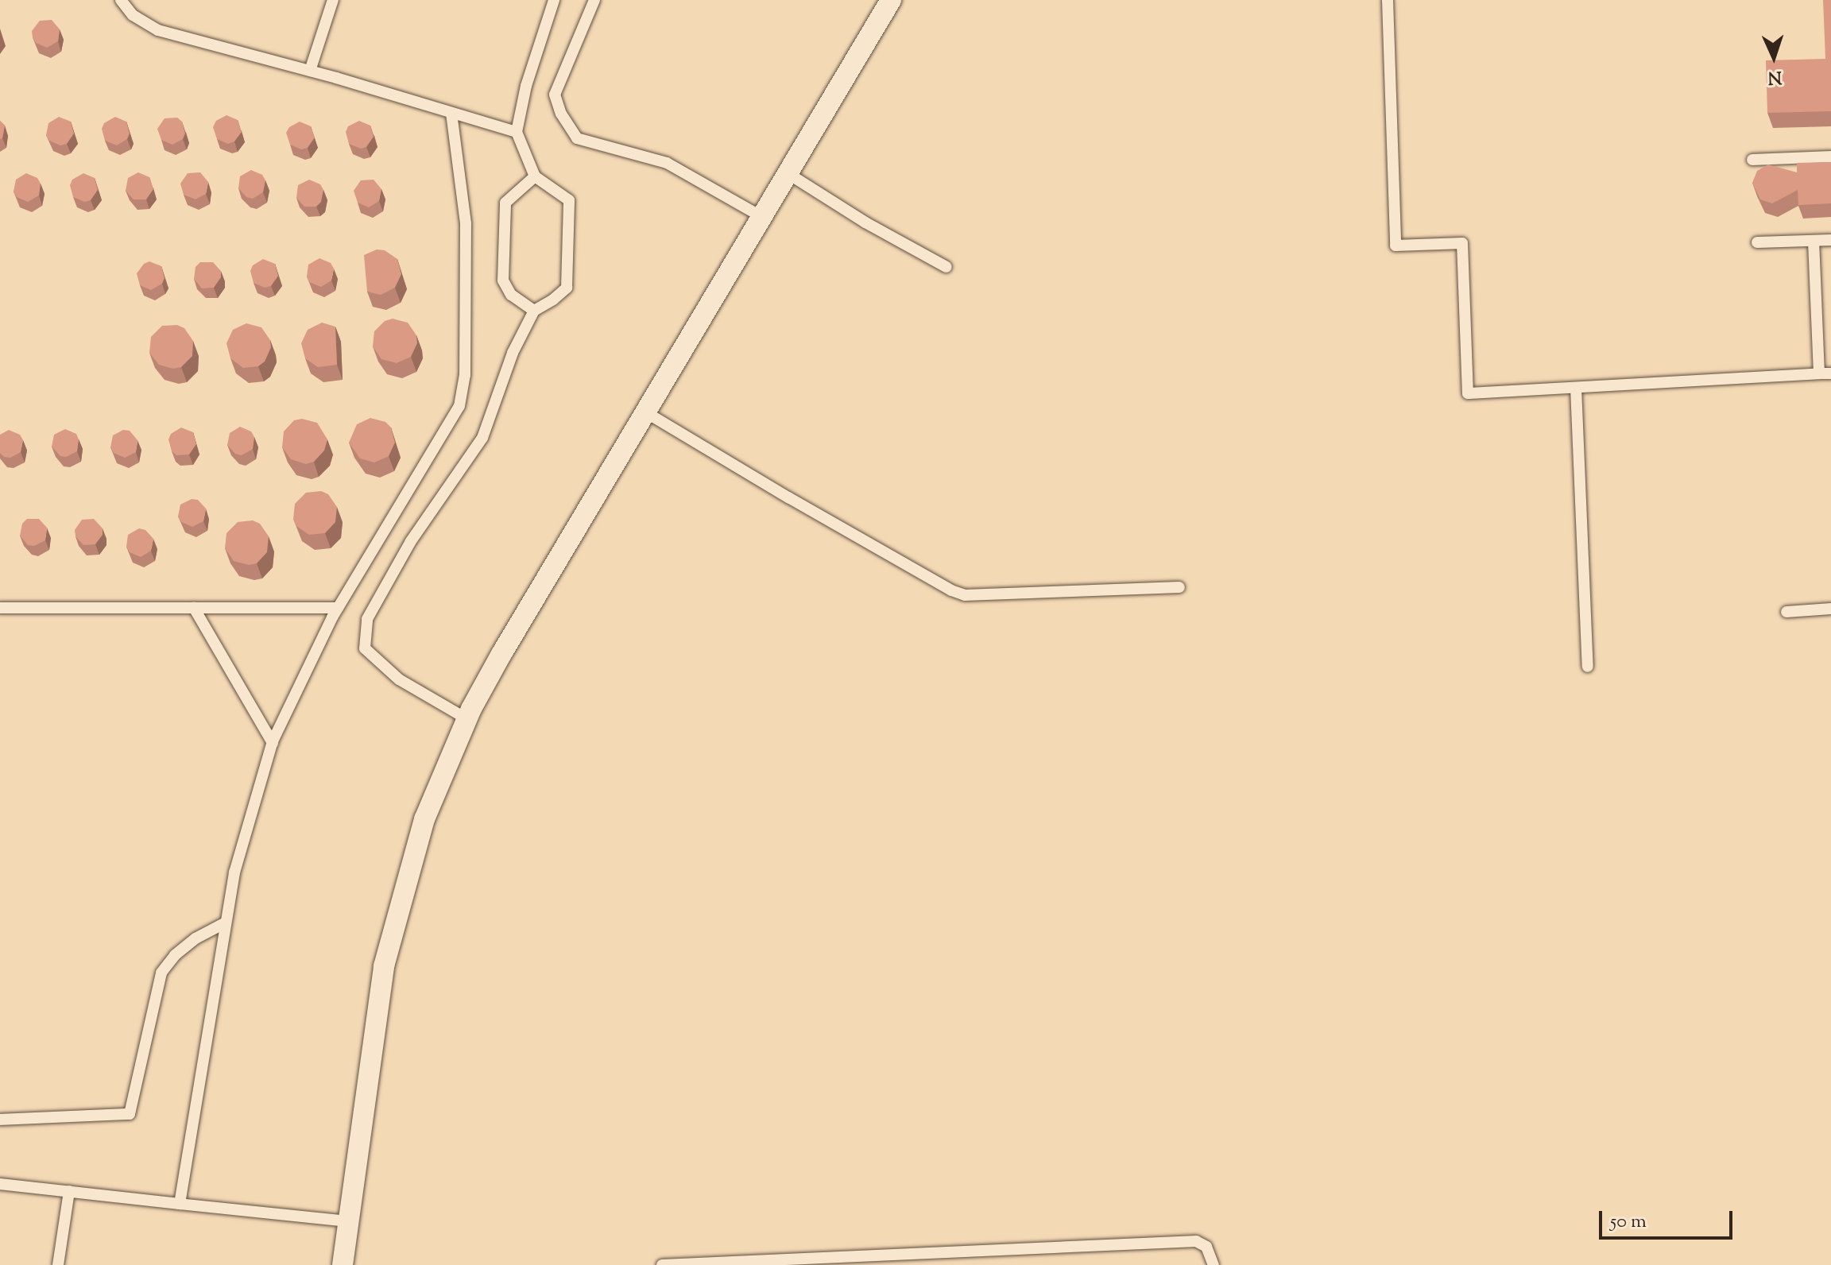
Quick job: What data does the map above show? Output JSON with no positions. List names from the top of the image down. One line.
{"scale_bar":"50 m","north":"bottom"}
